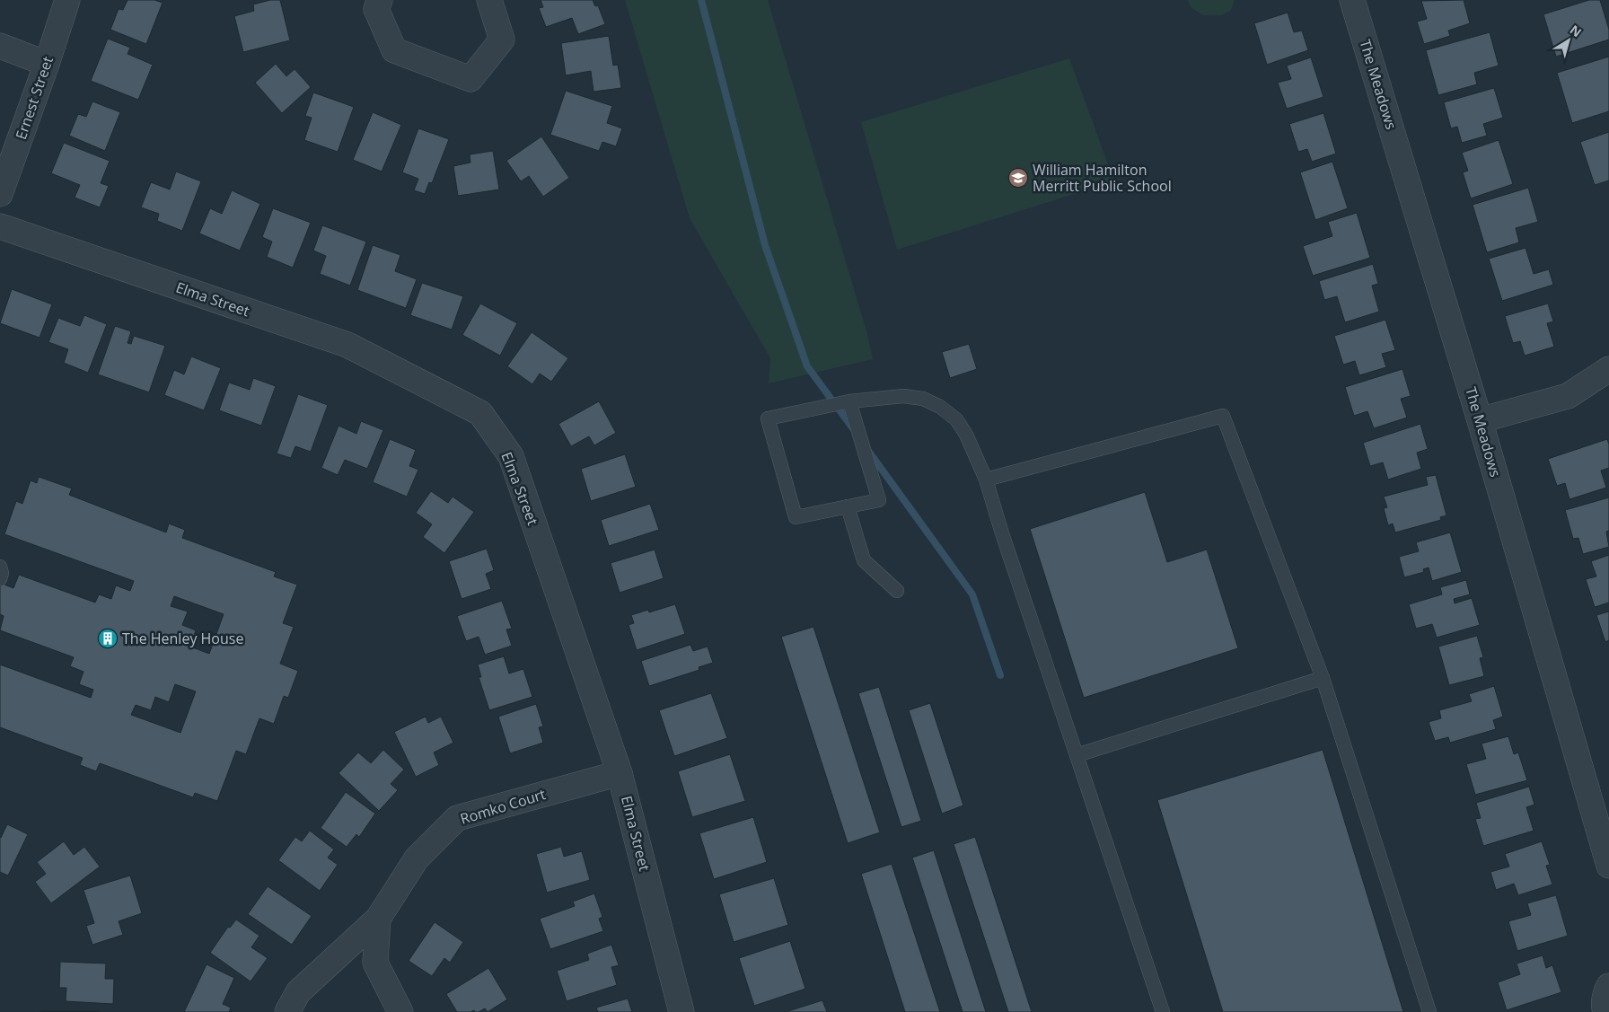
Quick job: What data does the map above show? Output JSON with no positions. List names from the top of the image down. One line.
{"streets":{"street":["The Meadows","Ernest Street","Elma Street","Romko Court"]},"crossings":[["Elma Street","Romko Court"]],"places":{"school or university":["William Hamilton Merritt Public School"],"building":["The Henley House"]},"north":"top right"}
